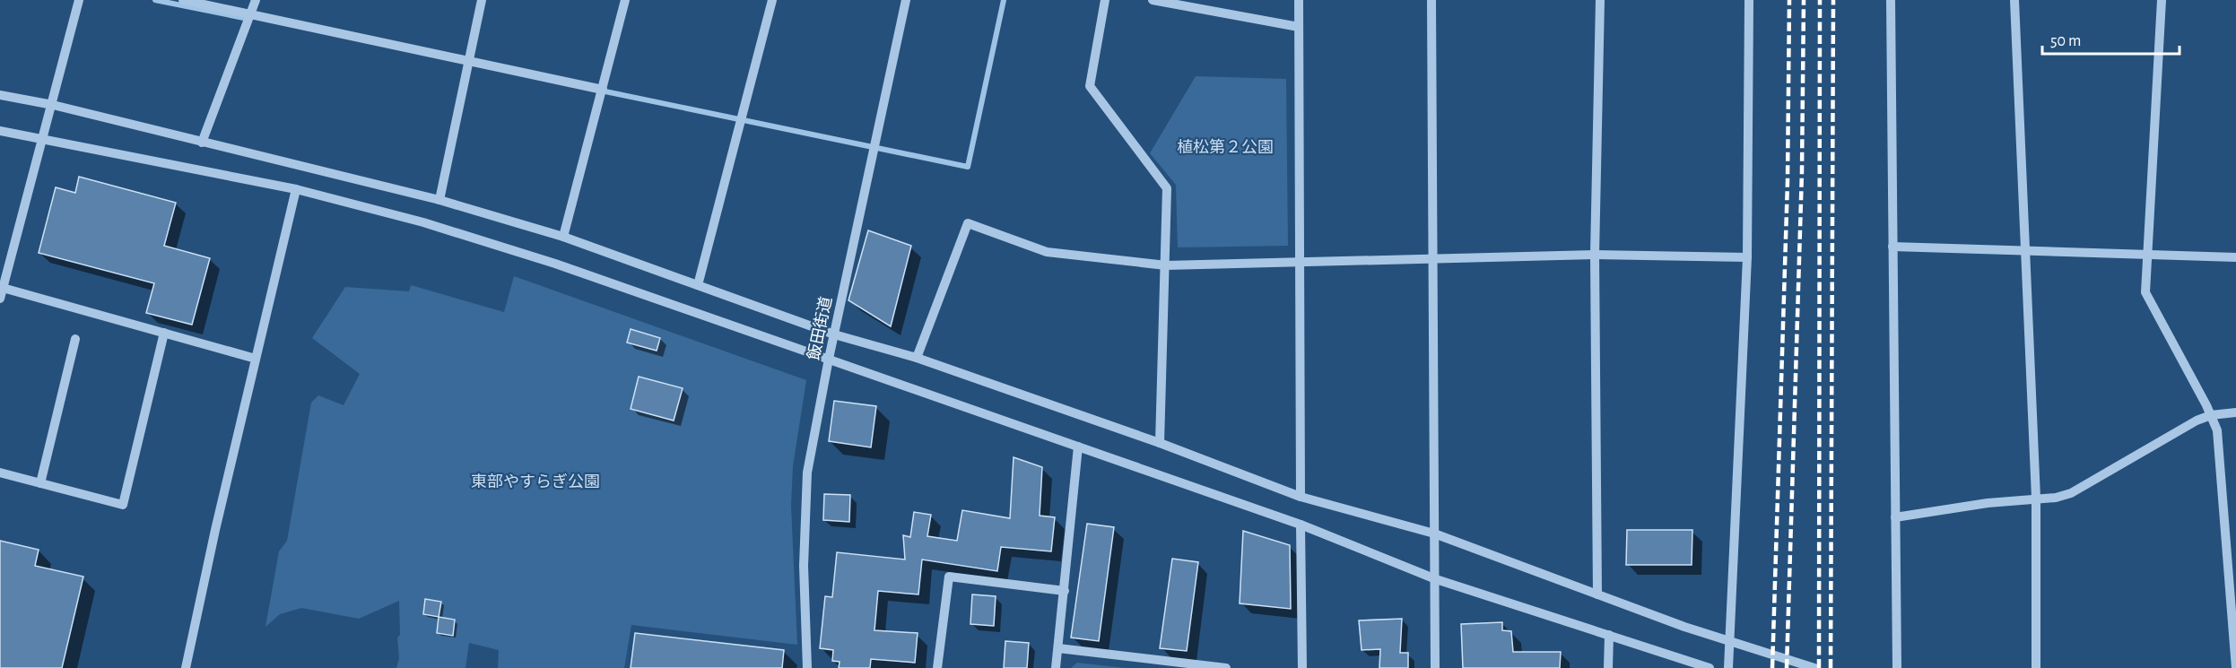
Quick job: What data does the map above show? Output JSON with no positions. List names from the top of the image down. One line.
{"streets":{"street":["飯田街道"]},"parks":["植松第２公園","東部やすらぎ公園"],"scale_bar":"50 m"}
